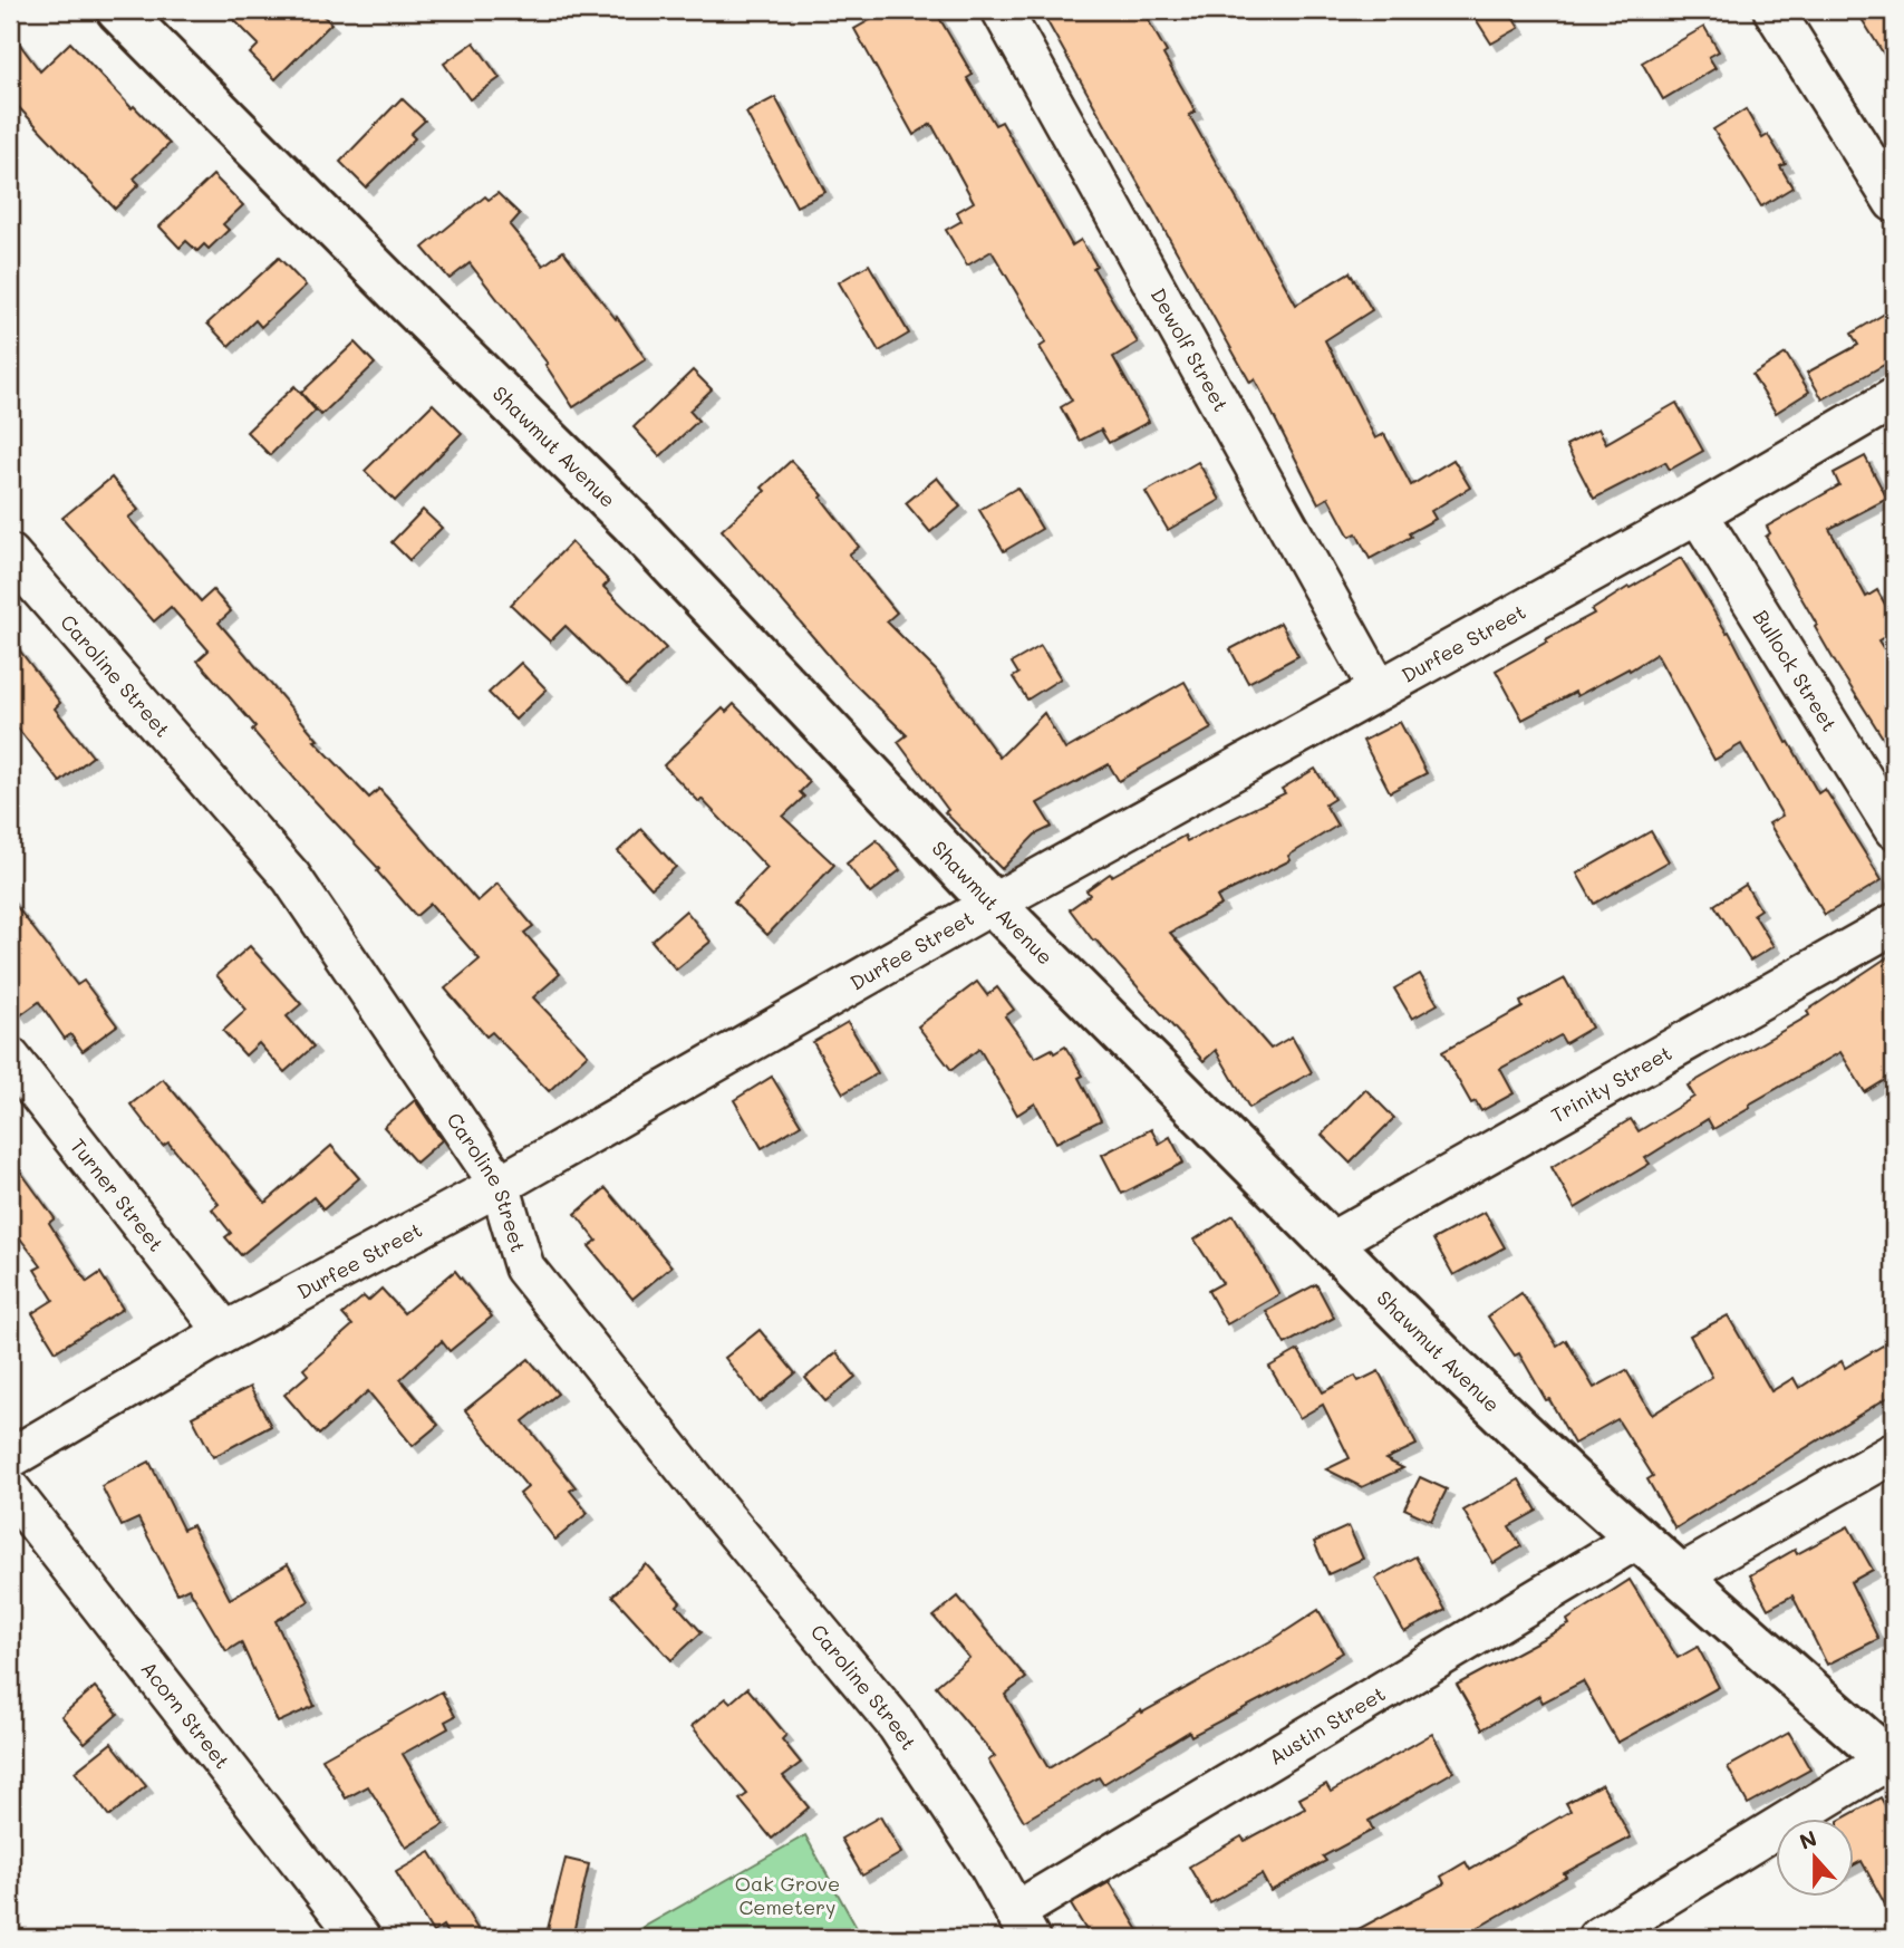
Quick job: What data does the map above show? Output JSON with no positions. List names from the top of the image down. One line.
{"streets":{"main road":["Shawmut Avenue"],"street":["Dewolf Street","Durfee Street","Bullock Street","Caroline Street","Trinity Street","Turner Street","Acorn Street","Austin Street"]},"crossings":[["Dewolf Street","Durfee Street"],["Shawmut Avenue","Durfee Street"],["Shawmut Avenue","Trinity Street"],["Shawmut Avenue","Austin Street"],["Durfee Street","Bullock Street"],["Durfee Street","Caroline Street"],["Durfee Street","Turner Street"],["Caroline Street","Austin Street"]],"parks":["Oak Grove Cemetery"],"north":"top"}
